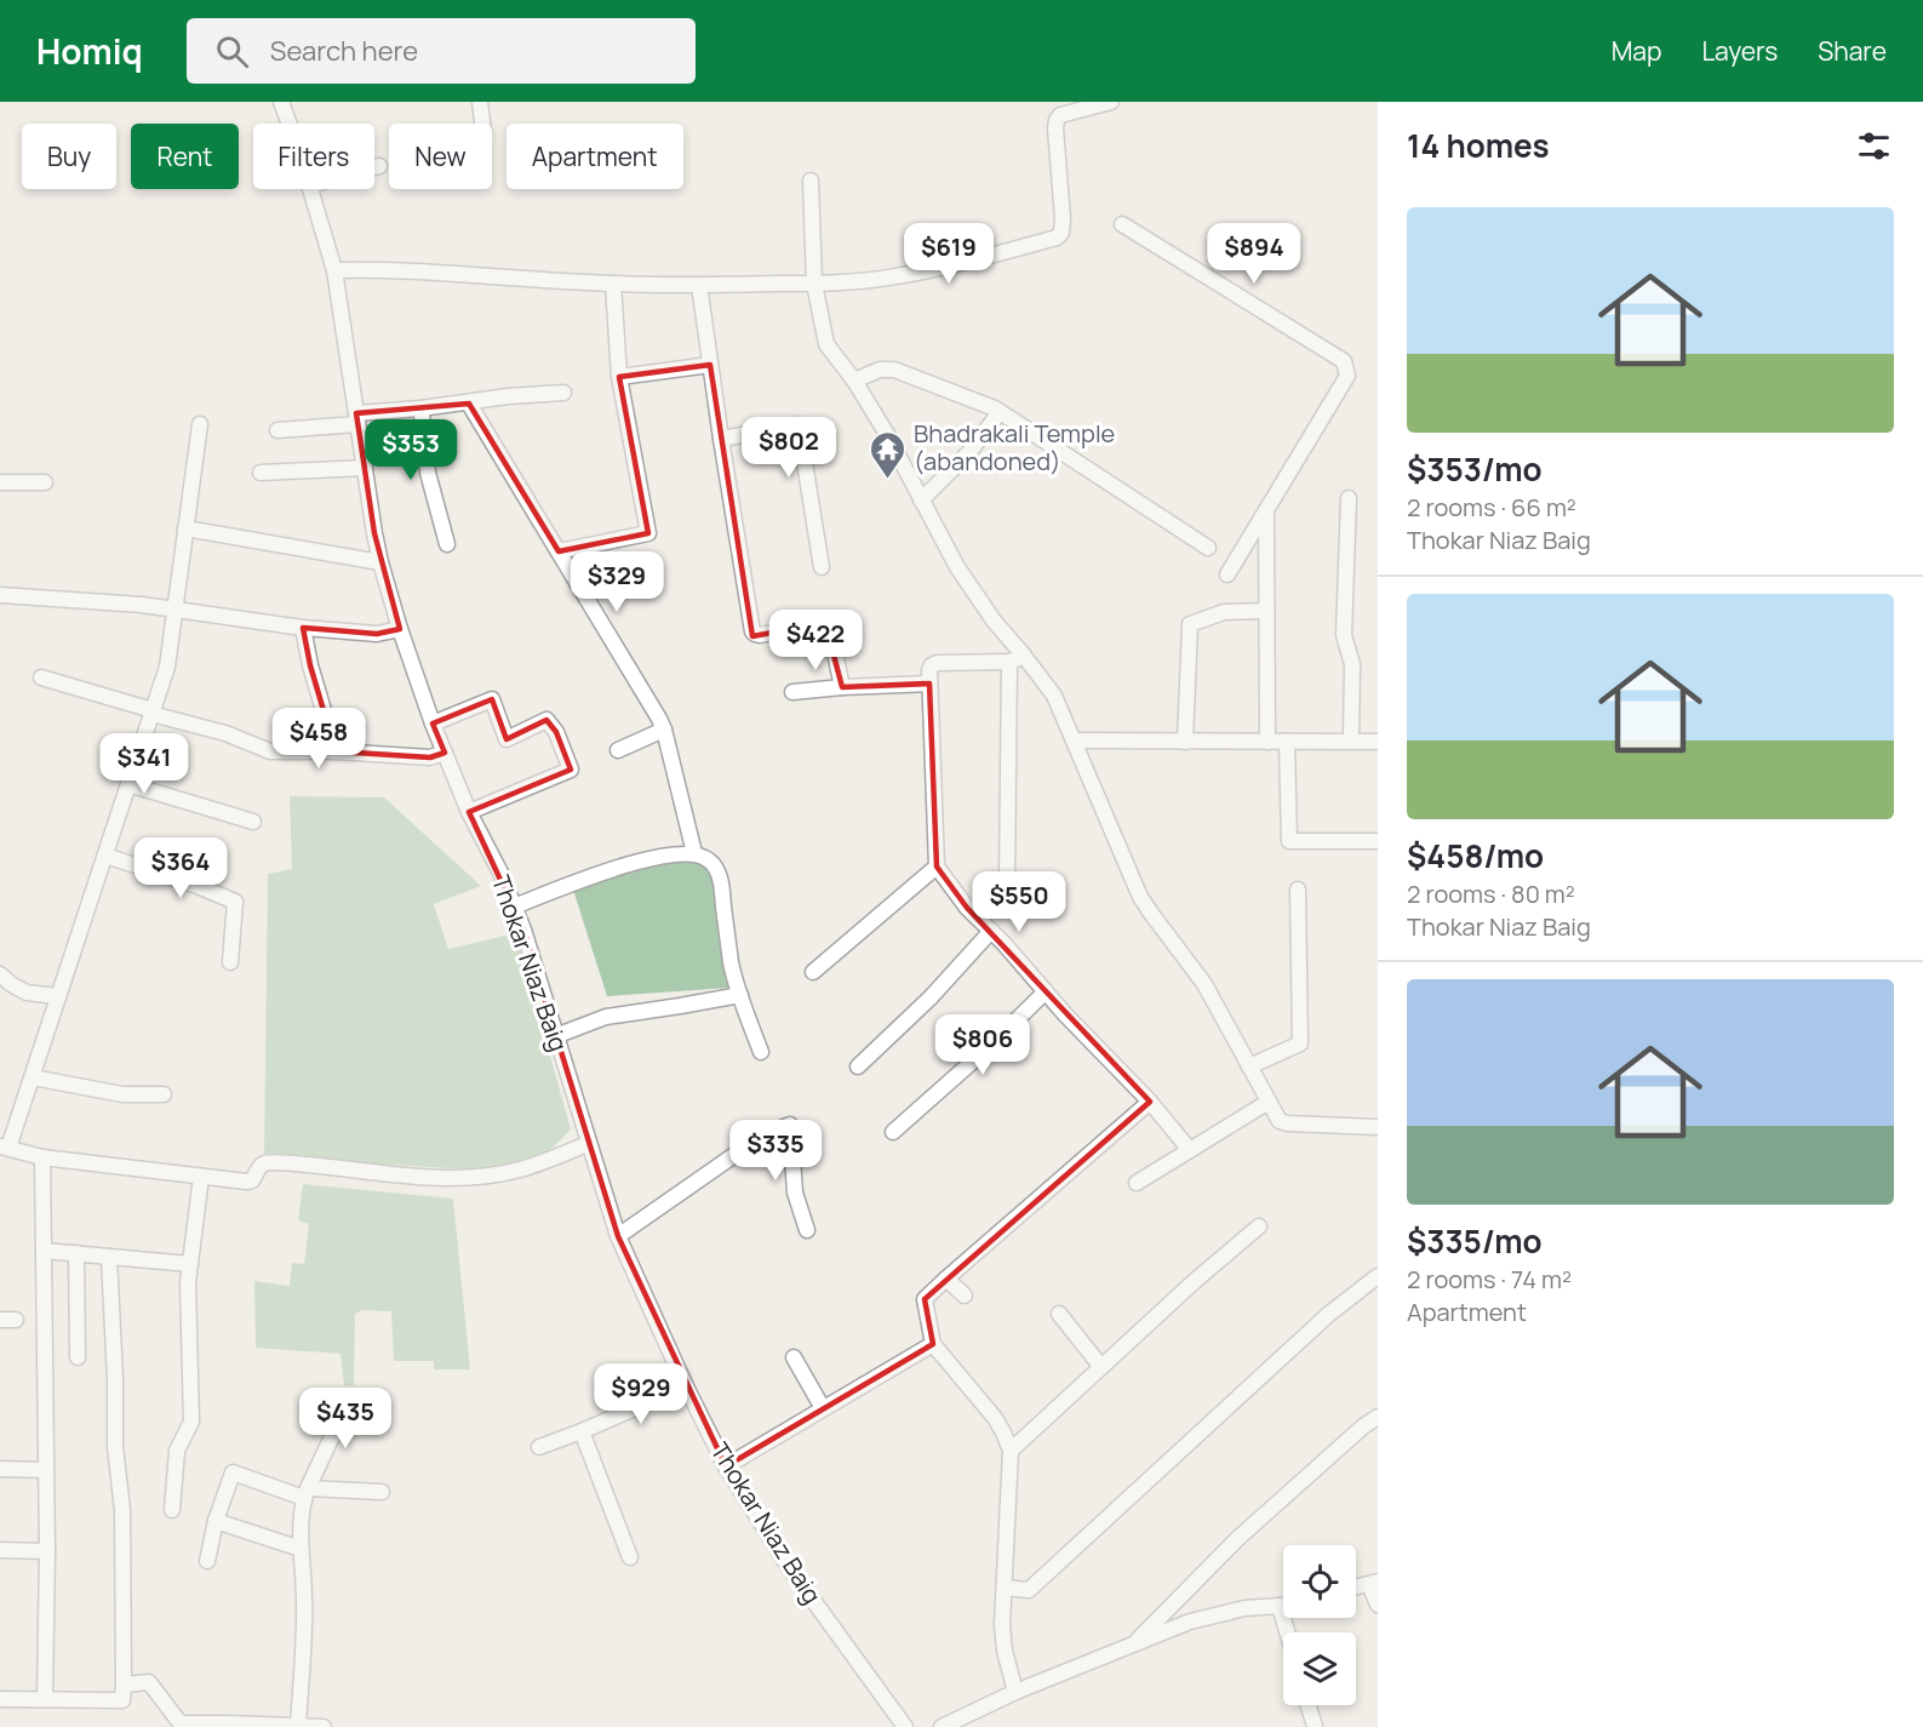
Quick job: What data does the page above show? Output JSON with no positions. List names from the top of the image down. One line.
{"streets":{"street":["Thokar Niaz Baig"]},"places":{"temple":["Bhadrakali Temple (abandoned)"]},"page":{"header":"Homiq","search":"Search here","nav":["Map","Layers","Share"],"heading":"14 homes","chip":["Buy","Rent","Filters","New","Apartment"],"list":[{"name":"$353/mo","note":"2 rooms · 66 m² · Thokar Niaz Baig"},{"name":"$458/mo","note":"2 rooms · 80 m² · Thokar Niaz Baig"},{"name":"$335/mo","note":"2 rooms · 74 m² · Apartment"}],"price":["$619","$894","$802","$353","$329","$422","$458","$341","$364","$550","$806","$335","$929","$435"]}}
